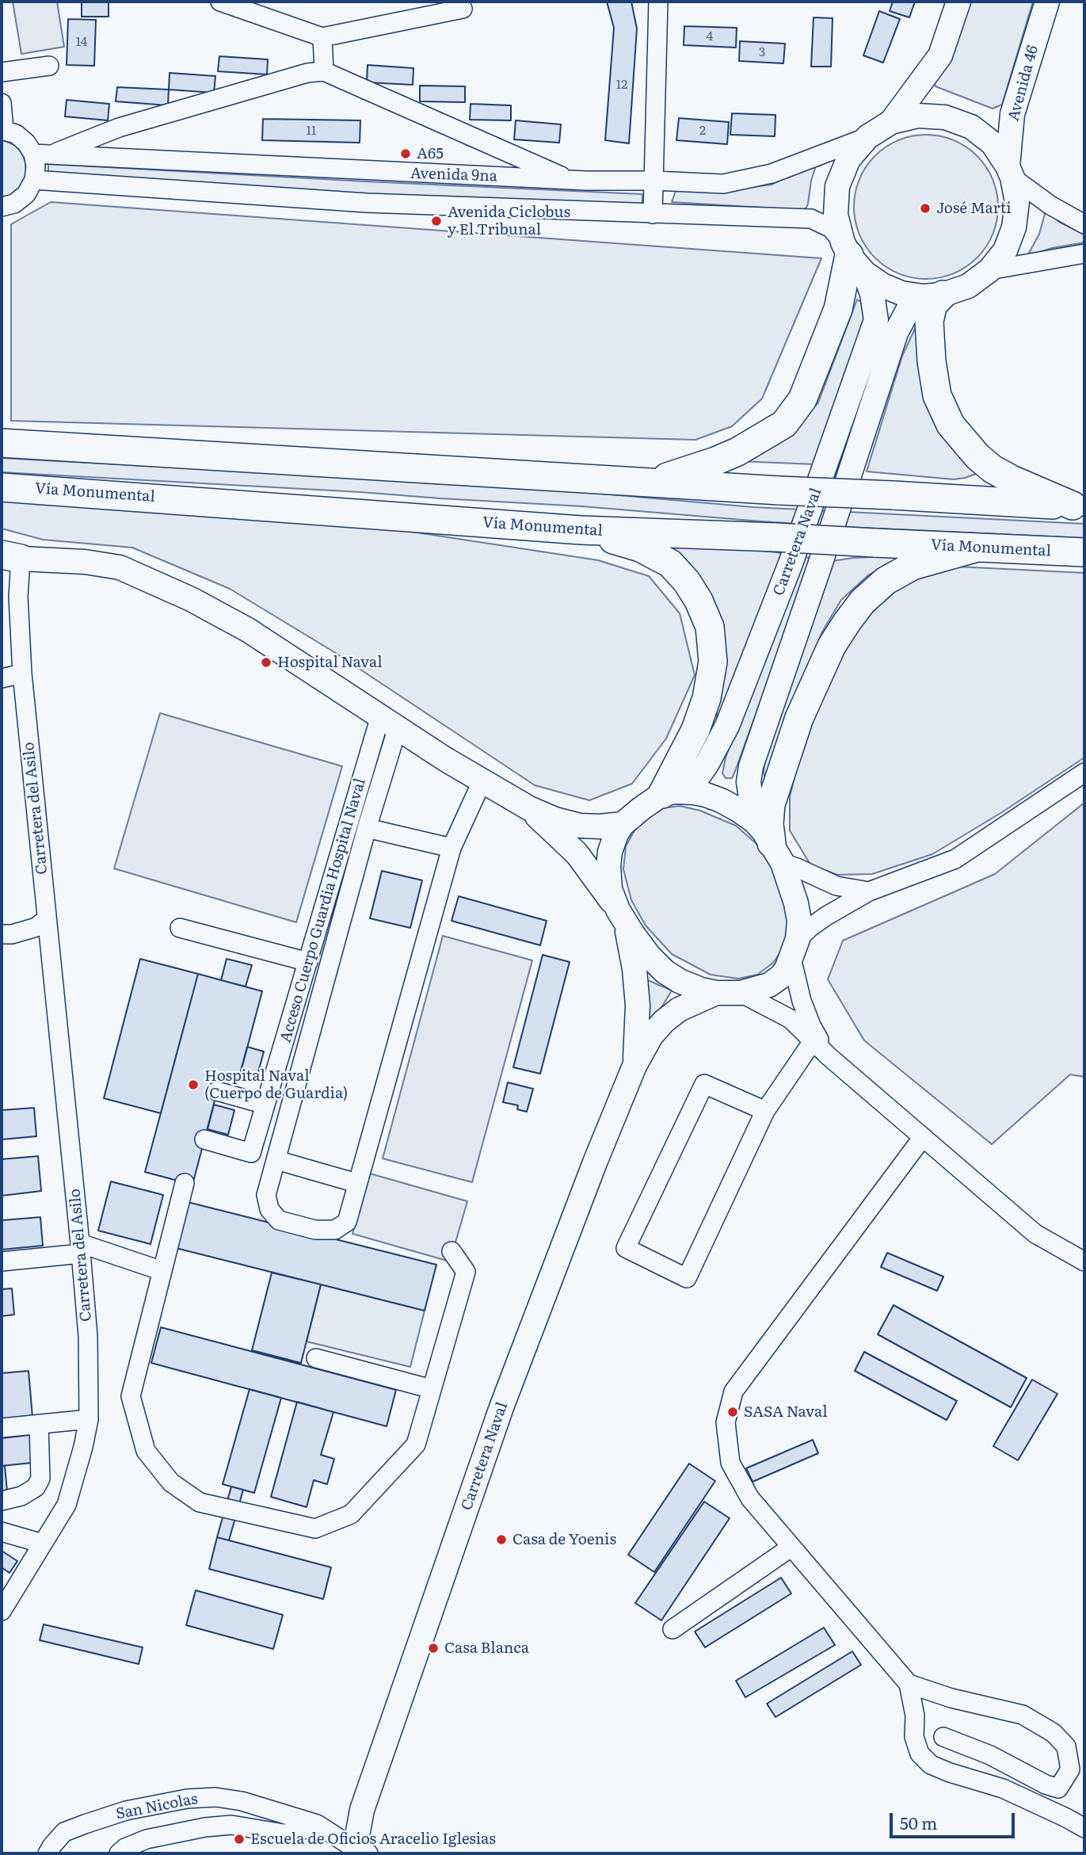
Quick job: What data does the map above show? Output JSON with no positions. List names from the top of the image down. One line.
{"streets":{"highway":["Vía Monumental"],"main road":["Avenida 46","Carretera Naval","Carretera del Asilo"],"street":["Avenida 9na","Acceso Cuerpo Guardia Hospital Naval","San Nicolas"]},"crossings":[["Avenida 46","Avenida 9na"],["Avenida 46","Carretera Naval"],["Avenida 9na","Carretera Naval"],["Carretera Naval","Carretera del Asilo"],["Carretera Naval","San Nicolas"],["Carretera del Asilo","Acceso Cuerpo Guardia Hospital Naval"]],"places":["A65","José Martí","Avenida Ciclobus y El Tribunal","Hospital Naval","Hospital Naval (Cuerpo de Guardia)","SASA Naval","Casa de Yoenis","Casa Blanca","Escuela de Oficios Aracelio Iglesias"],"house_numbers":["4","14","3","12","11","2"],"scale_bar":"50 m"}
